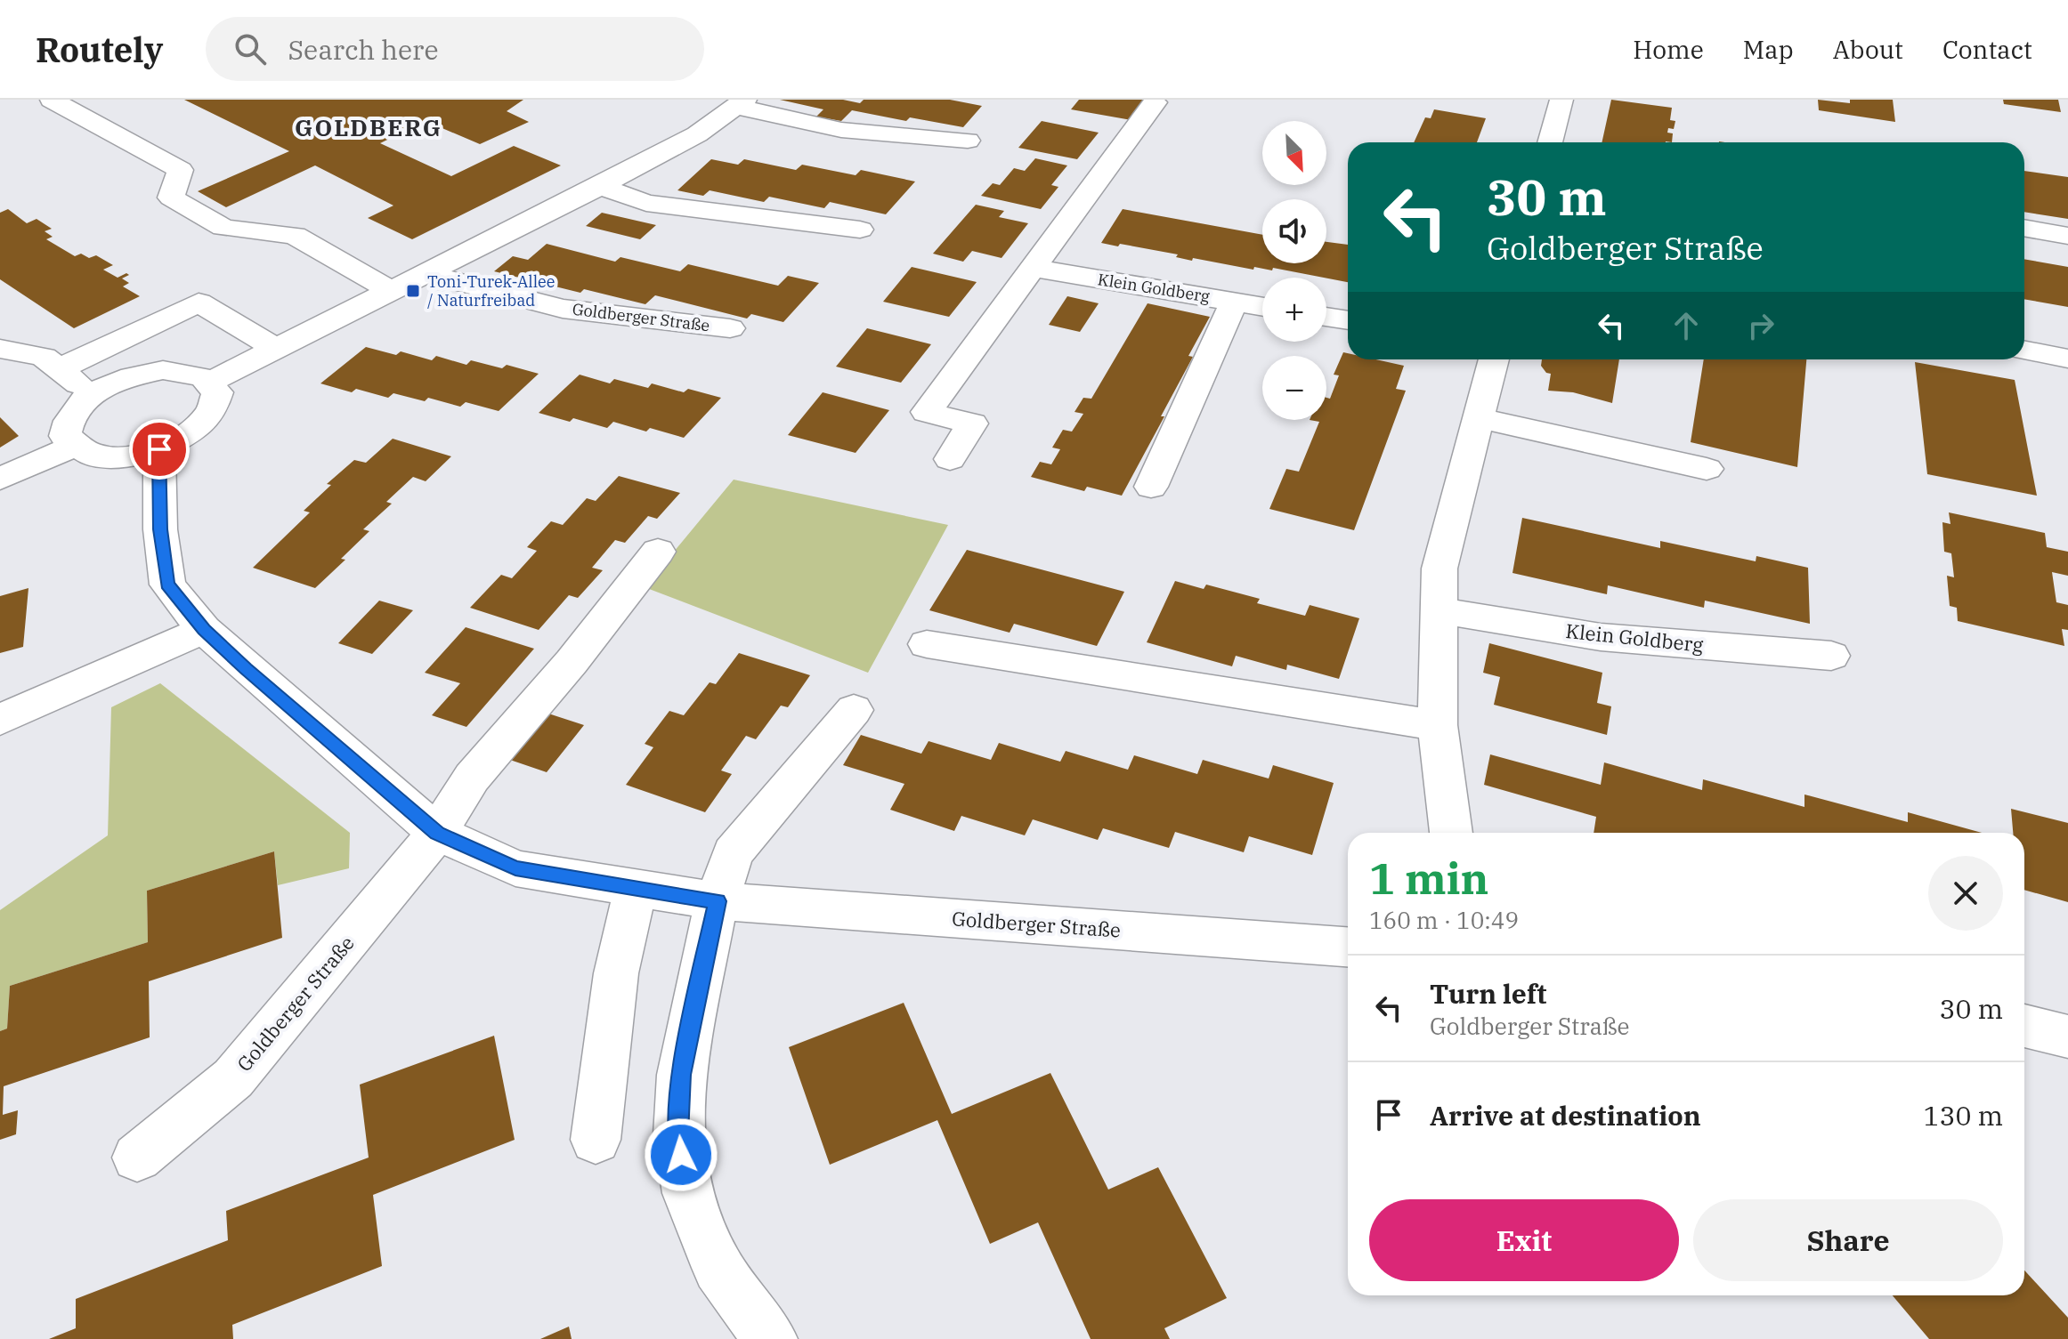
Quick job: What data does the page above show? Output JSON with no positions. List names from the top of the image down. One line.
{"streets":{"street":["Klein Goldberg","Goldberger Straße"]},"districts":["GOLDBERG"],"places":{"transit":["Toni-Turek-Allee / Naturfreibad"]},"north":"bottom right","page":{"header":"Routely","search":"Search here","nav":["Home","Map","About","Contact"],"map_buttons":["+","−"],"turn":["30 m","Goldberger Straße"],"heading":["1 min","160 m · 10:49"],"list":[{"name":"Turn left","note":"Goldberger Straße","value":"30 m"},{"name":"Arrive at destination","value":"130 m"}],"buttons":["Exit","Share"]}}
